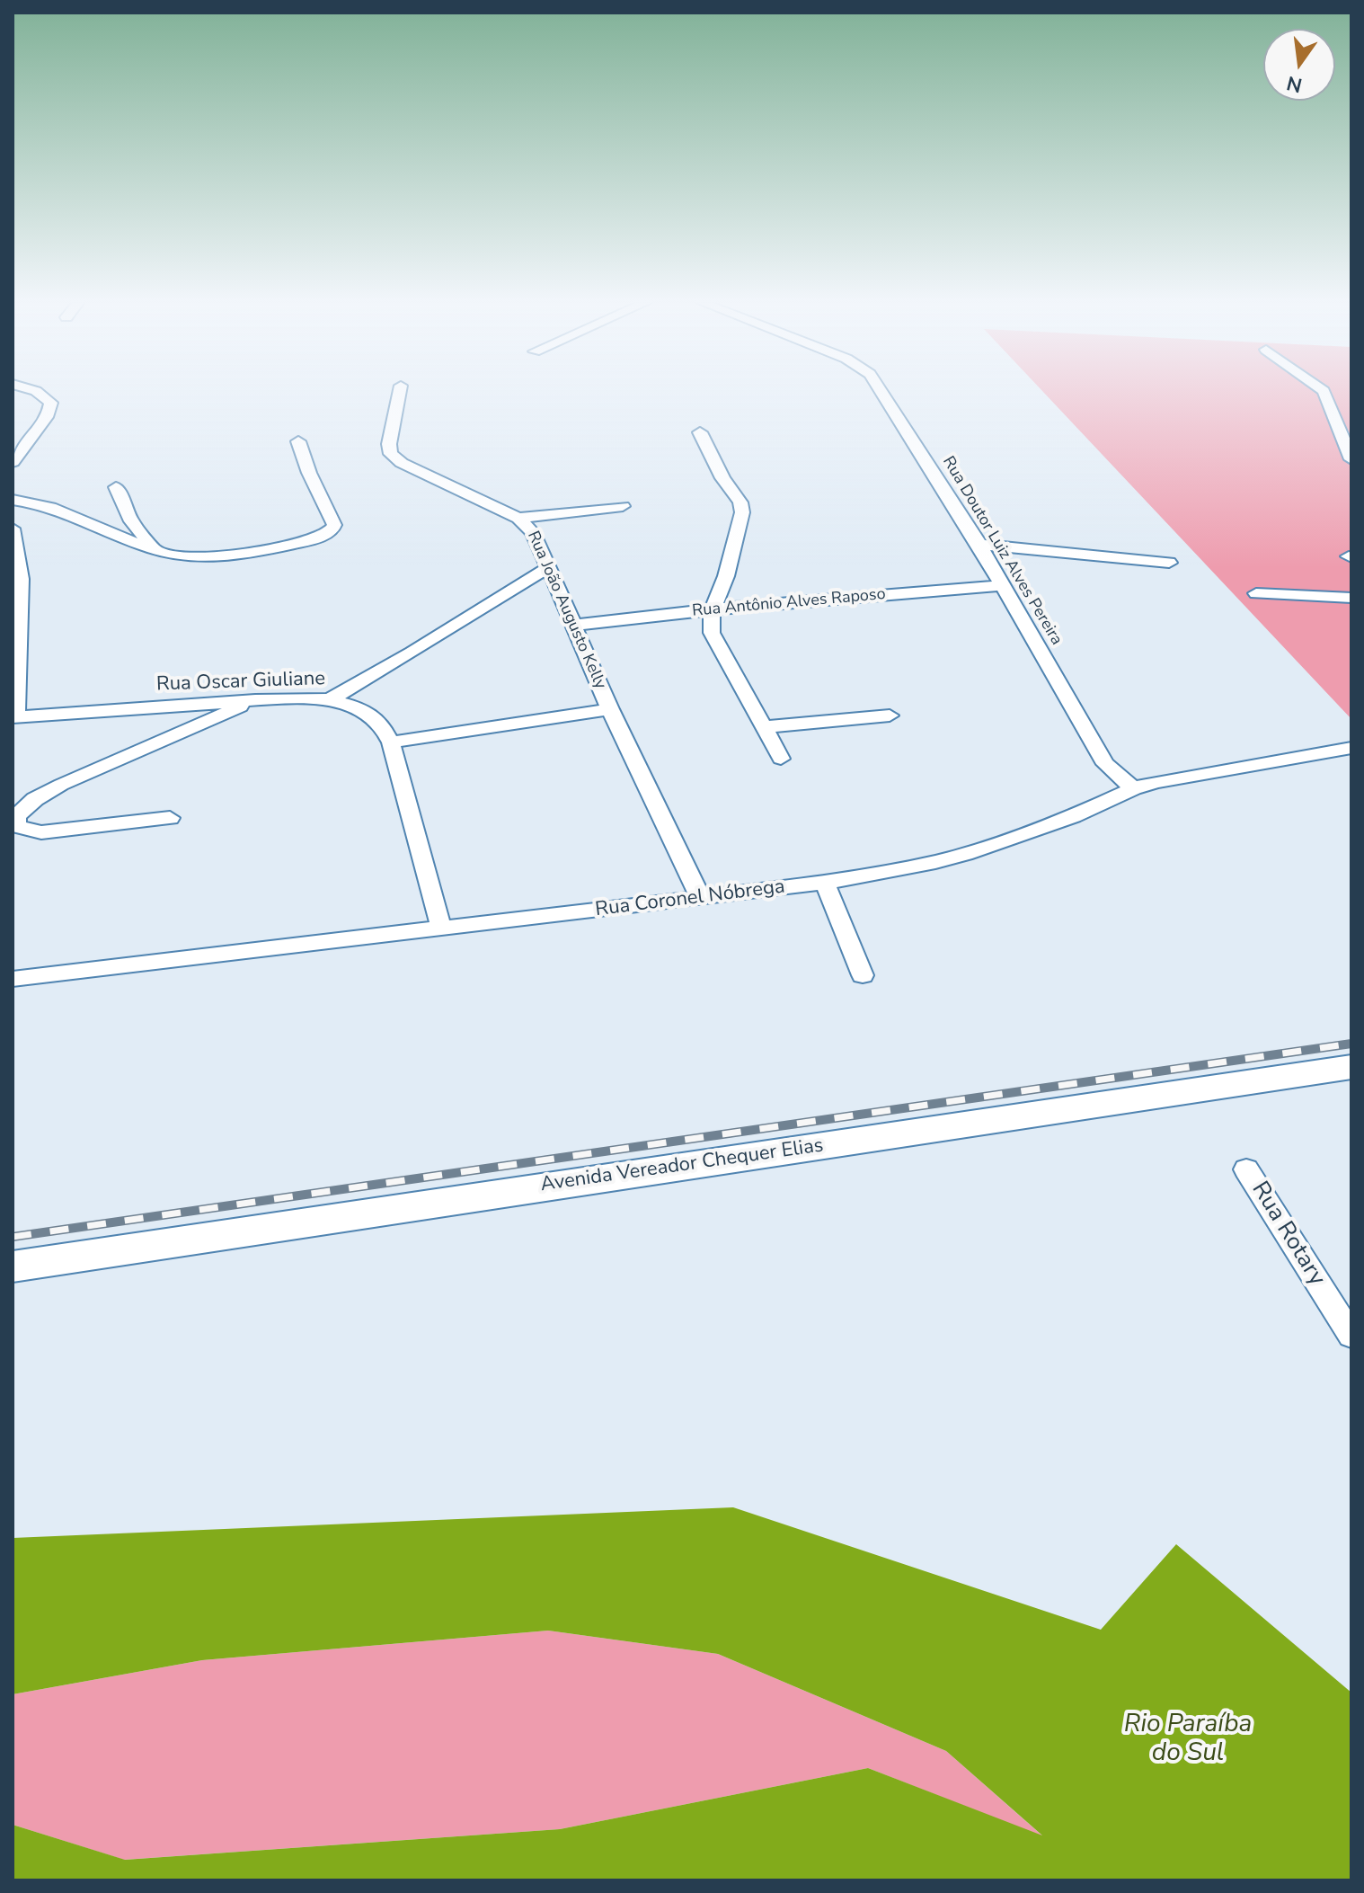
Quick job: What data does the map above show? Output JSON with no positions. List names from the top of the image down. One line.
{"streets":{"main road":["Avenida Vereador Chequer Elias"],"street":["Rua Doutor Luiz Alves Pereira","Rua Antônio Alves Raposo","Rua João Augusto Kelly","Rua Oscar Giuliane","Rua Coronel Nóbrega","Rua Rotary"]},"crossings":[["Rua Doutor Luiz Alves Pereira","Rua Antônio Alves Raposo"],["Rua Doutor Luiz Alves Pereira","Rua Coronel Nóbrega"],["Rua Antônio Alves Raposo","Rua João Augusto Kelly"],["Rua João Augusto Kelly","Rua Coronel Nóbrega"],["Rua Oscar Giuliane","Rua Coronel Nóbrega"]],"water":["Rio Paraíba do Sul"],"north":"bottom"}
